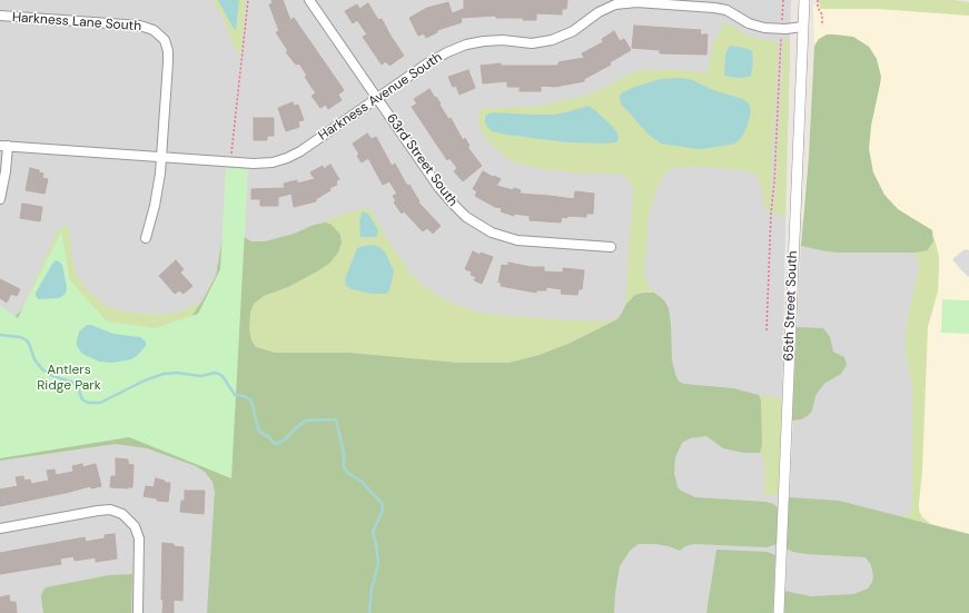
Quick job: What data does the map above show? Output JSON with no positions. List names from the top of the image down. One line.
{"streets":{"street":["Harkness Lane South","Harkness Avenue South","63rd Street South","65th Street South"]},"crossings":[["Harkness Lane South","Harkness Avenue South"],["Harkness Avenue South","63rd Street South"],["Harkness Avenue South","65th Street South"]],"parks":["Antlers Ridge Park"]}
